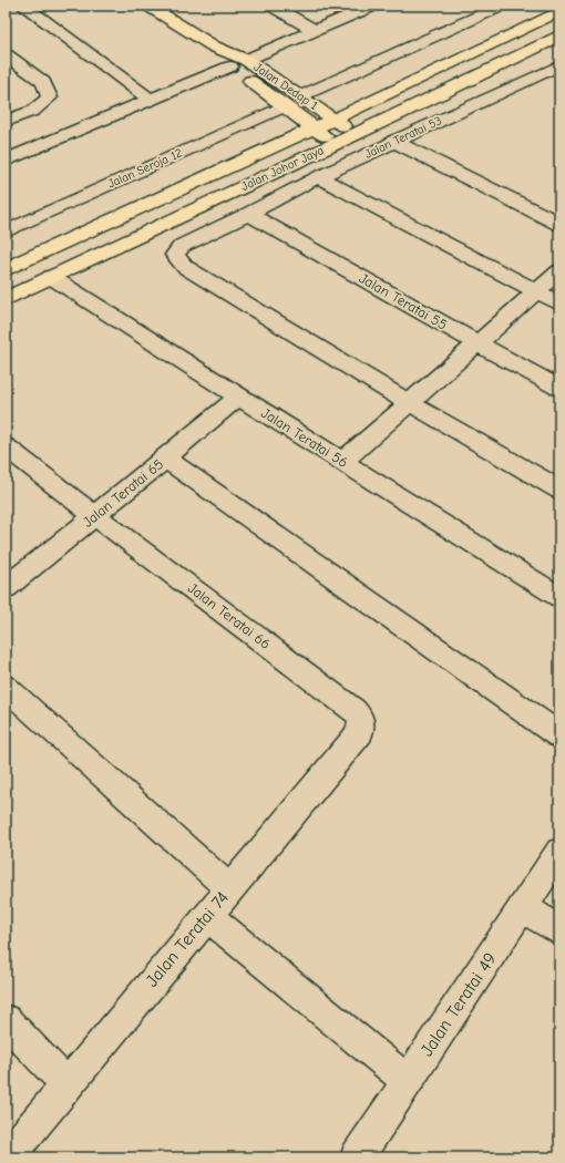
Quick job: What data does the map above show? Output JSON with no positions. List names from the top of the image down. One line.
{"streets":{"main road":["Jalan Dedap 1","Jalan Johor Jaya"],"street":["Jalan Teratai 53","Jalan Seroja 12","Jalan Teratai 55","Jalan Teratai 56","Jalan Teratai 65","Jalan Teratai 66","Jalan Teratai 74","Jalan Teratai 49"]},"crossings":[["Jalan Dedap 1","Jalan Seroja 12"],["Jalan Dedap 1","Jalan Johor Jaya"],["Jalan Teratai 53","Jalan Teratai 55"],["Jalan Johor Jaya","Jalan Teratai 56"],["Jalan Teratai 56","Jalan Teratai 65"],["Jalan Teratai 65","Jalan Teratai 66"],["Jalan Teratai 66","Jalan Teratai 74"]]}
